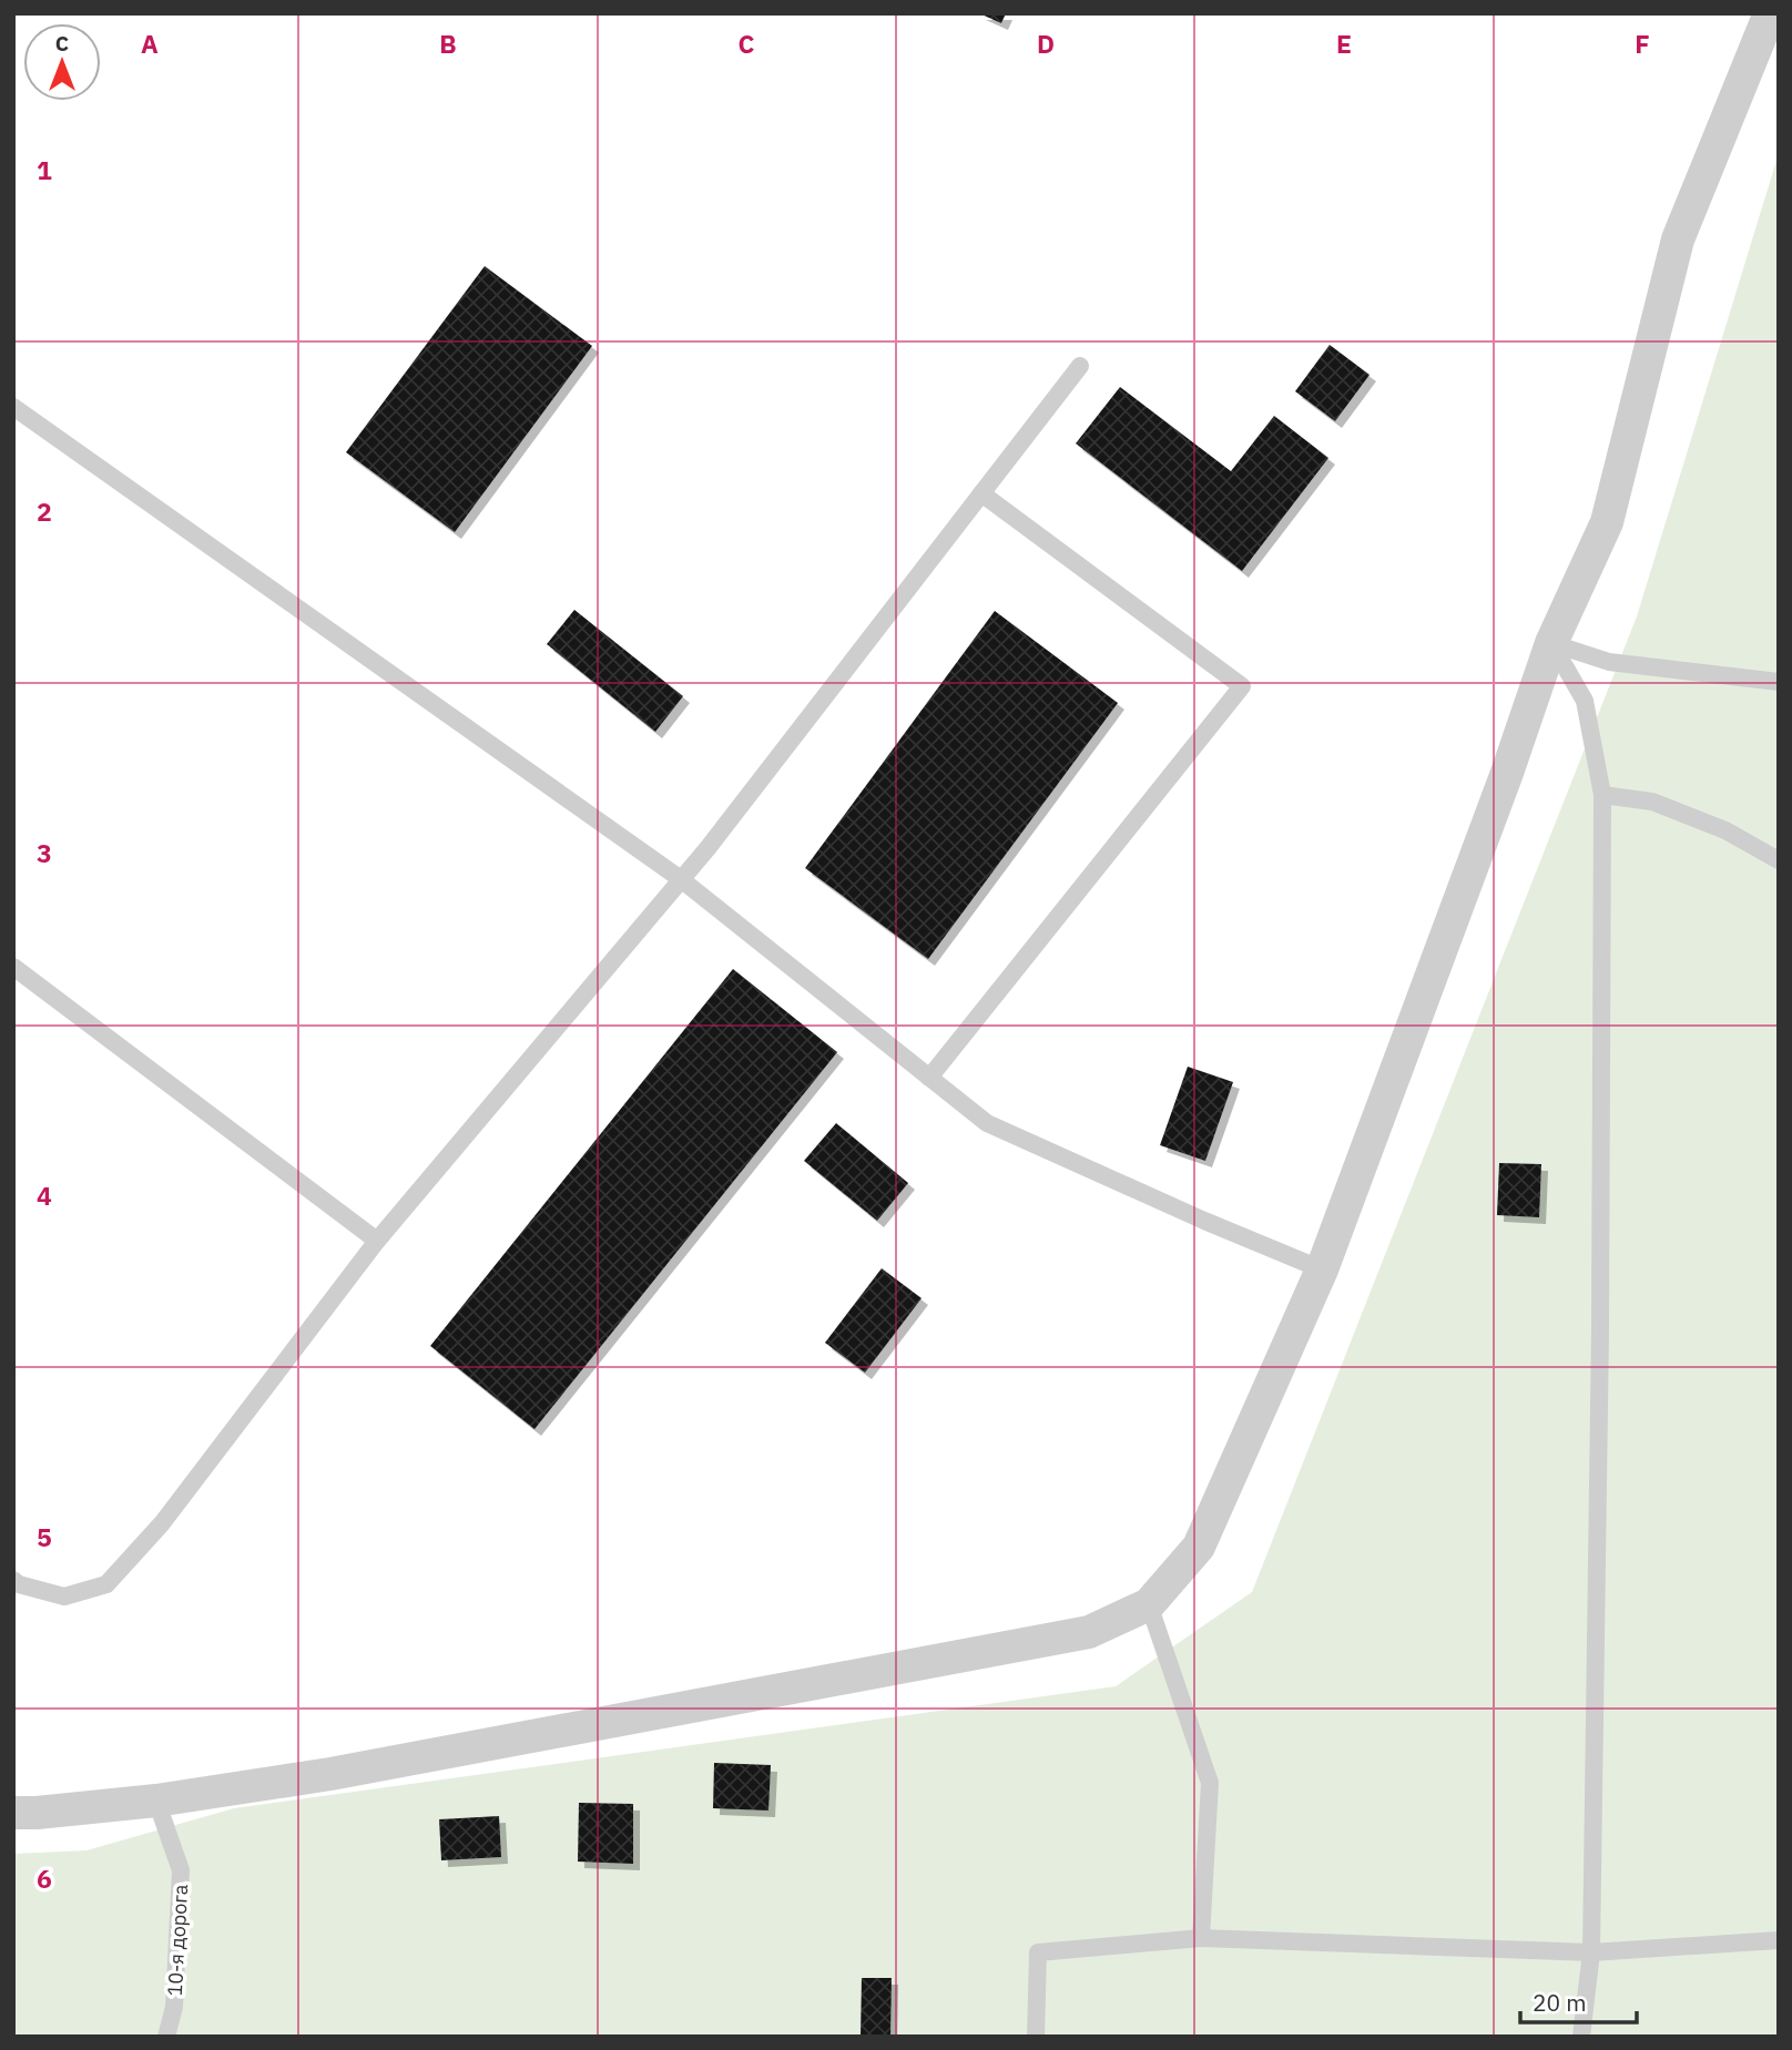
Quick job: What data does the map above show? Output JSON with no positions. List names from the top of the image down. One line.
{"streets":{"lane":["10-я дорога"]},"scale_bar":"20 m","north":"top","grid":{"columns":["A","B","C","D","E","F"],"rows":["1","2","3","4","5","6"]}}
